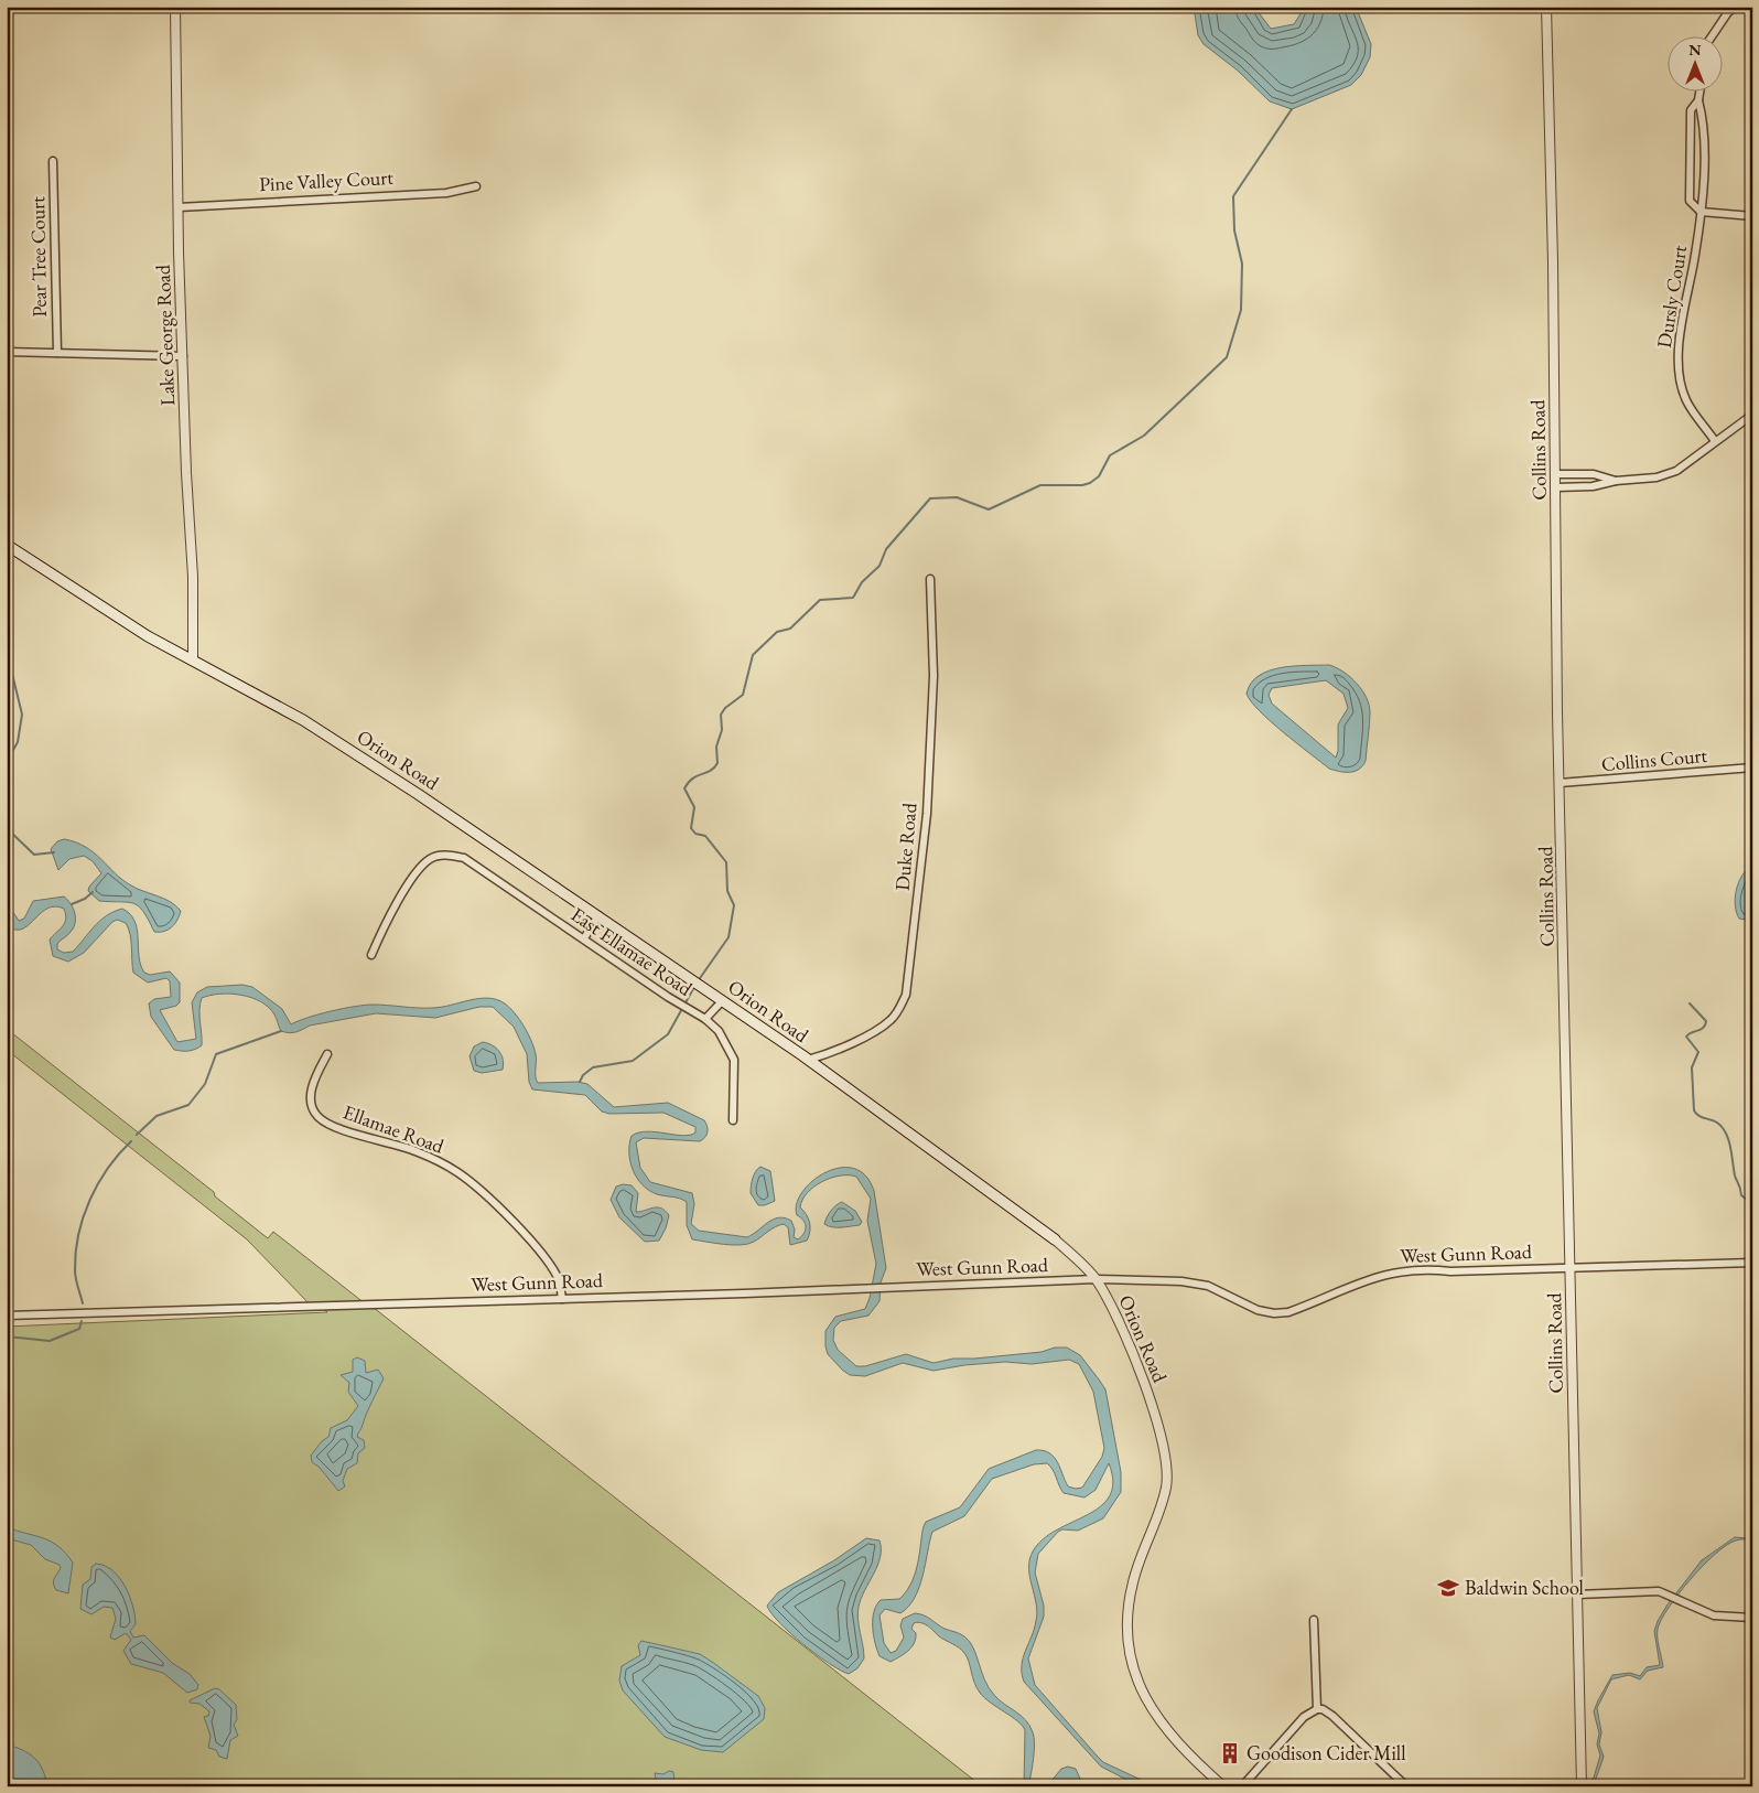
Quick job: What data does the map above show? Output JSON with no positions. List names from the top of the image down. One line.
{"streets":{"main road":["Orion Road"],"street":["Pine Valley Court","Pear Tree Court","Dursly Court","Lake George Road","Collins Road","Collins Court","Duke Road","East Ellamae Road","Ellamae Road","West Gunn Road"]},"crossings":[["Pine Valley Court","Lake George Road"],["Lake George Road","Orion Road"],["Collins Road","Collins Court"],["Collins Road","West Gunn Road"],["Orion Road","Duke Road"],["Orion Road","West Gunn Road"],["Ellamae Road","West Gunn Road"]],"places":{"school or university":["Baldwin School"],"building":["Goodison Cider Mill"]},"north":"top"}
